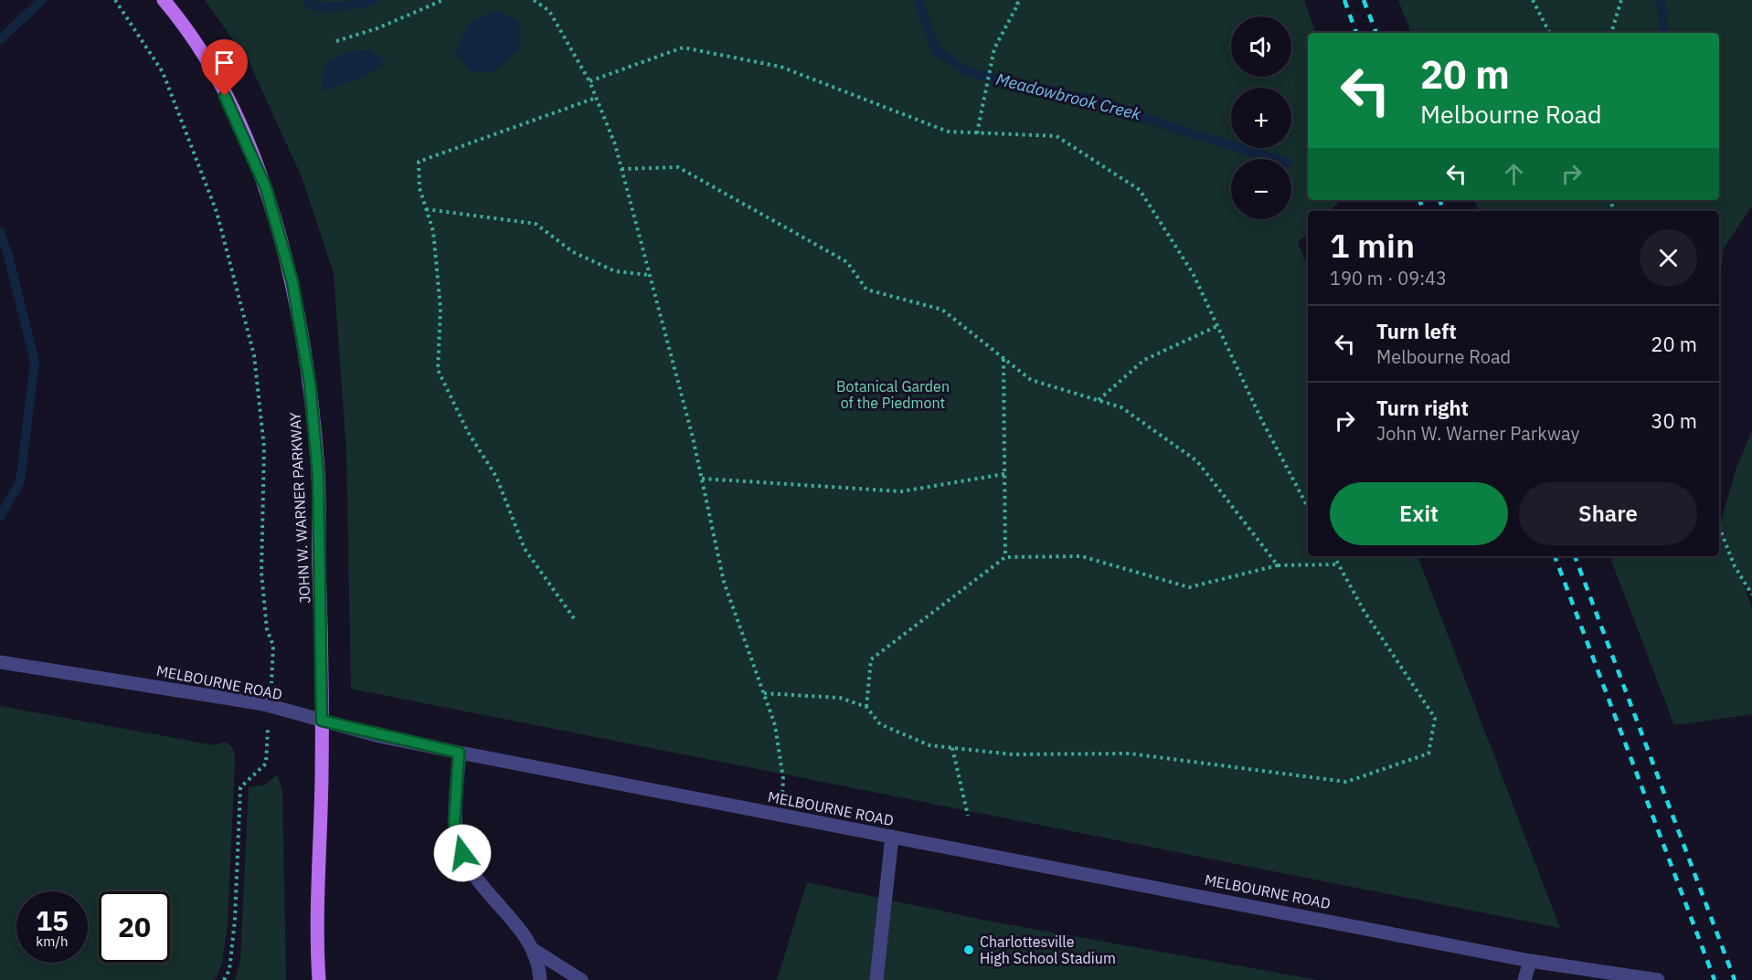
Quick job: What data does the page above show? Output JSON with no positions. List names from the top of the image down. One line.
{"streets":{"main road":["JOHN W. WARNER PARKWAY"],"street":["MELBOURNE ROAD"]},"crossings":[["JOHN W. WARNER PARKWAY","MELBOURNE ROAD"]],"water":["Meadowbrook Creek"],"parks":["Botanical Garden of the Piedmont"],"places":["Charlottesville High School Stadium"],"page":{"map_buttons":["+","−"],"turn":["20 m","Melbourne Road"],"heading":["1 min","190 m · 09:43"],"list":[{"name":"Turn left","note":"Melbourne Road","value":"20 m"},{"name":"Turn right","note":"John W. Warner Parkway","value":"30 m"}],"buttons":["Exit","Share"],"speed":"15 km/h","limit":"20"}}
